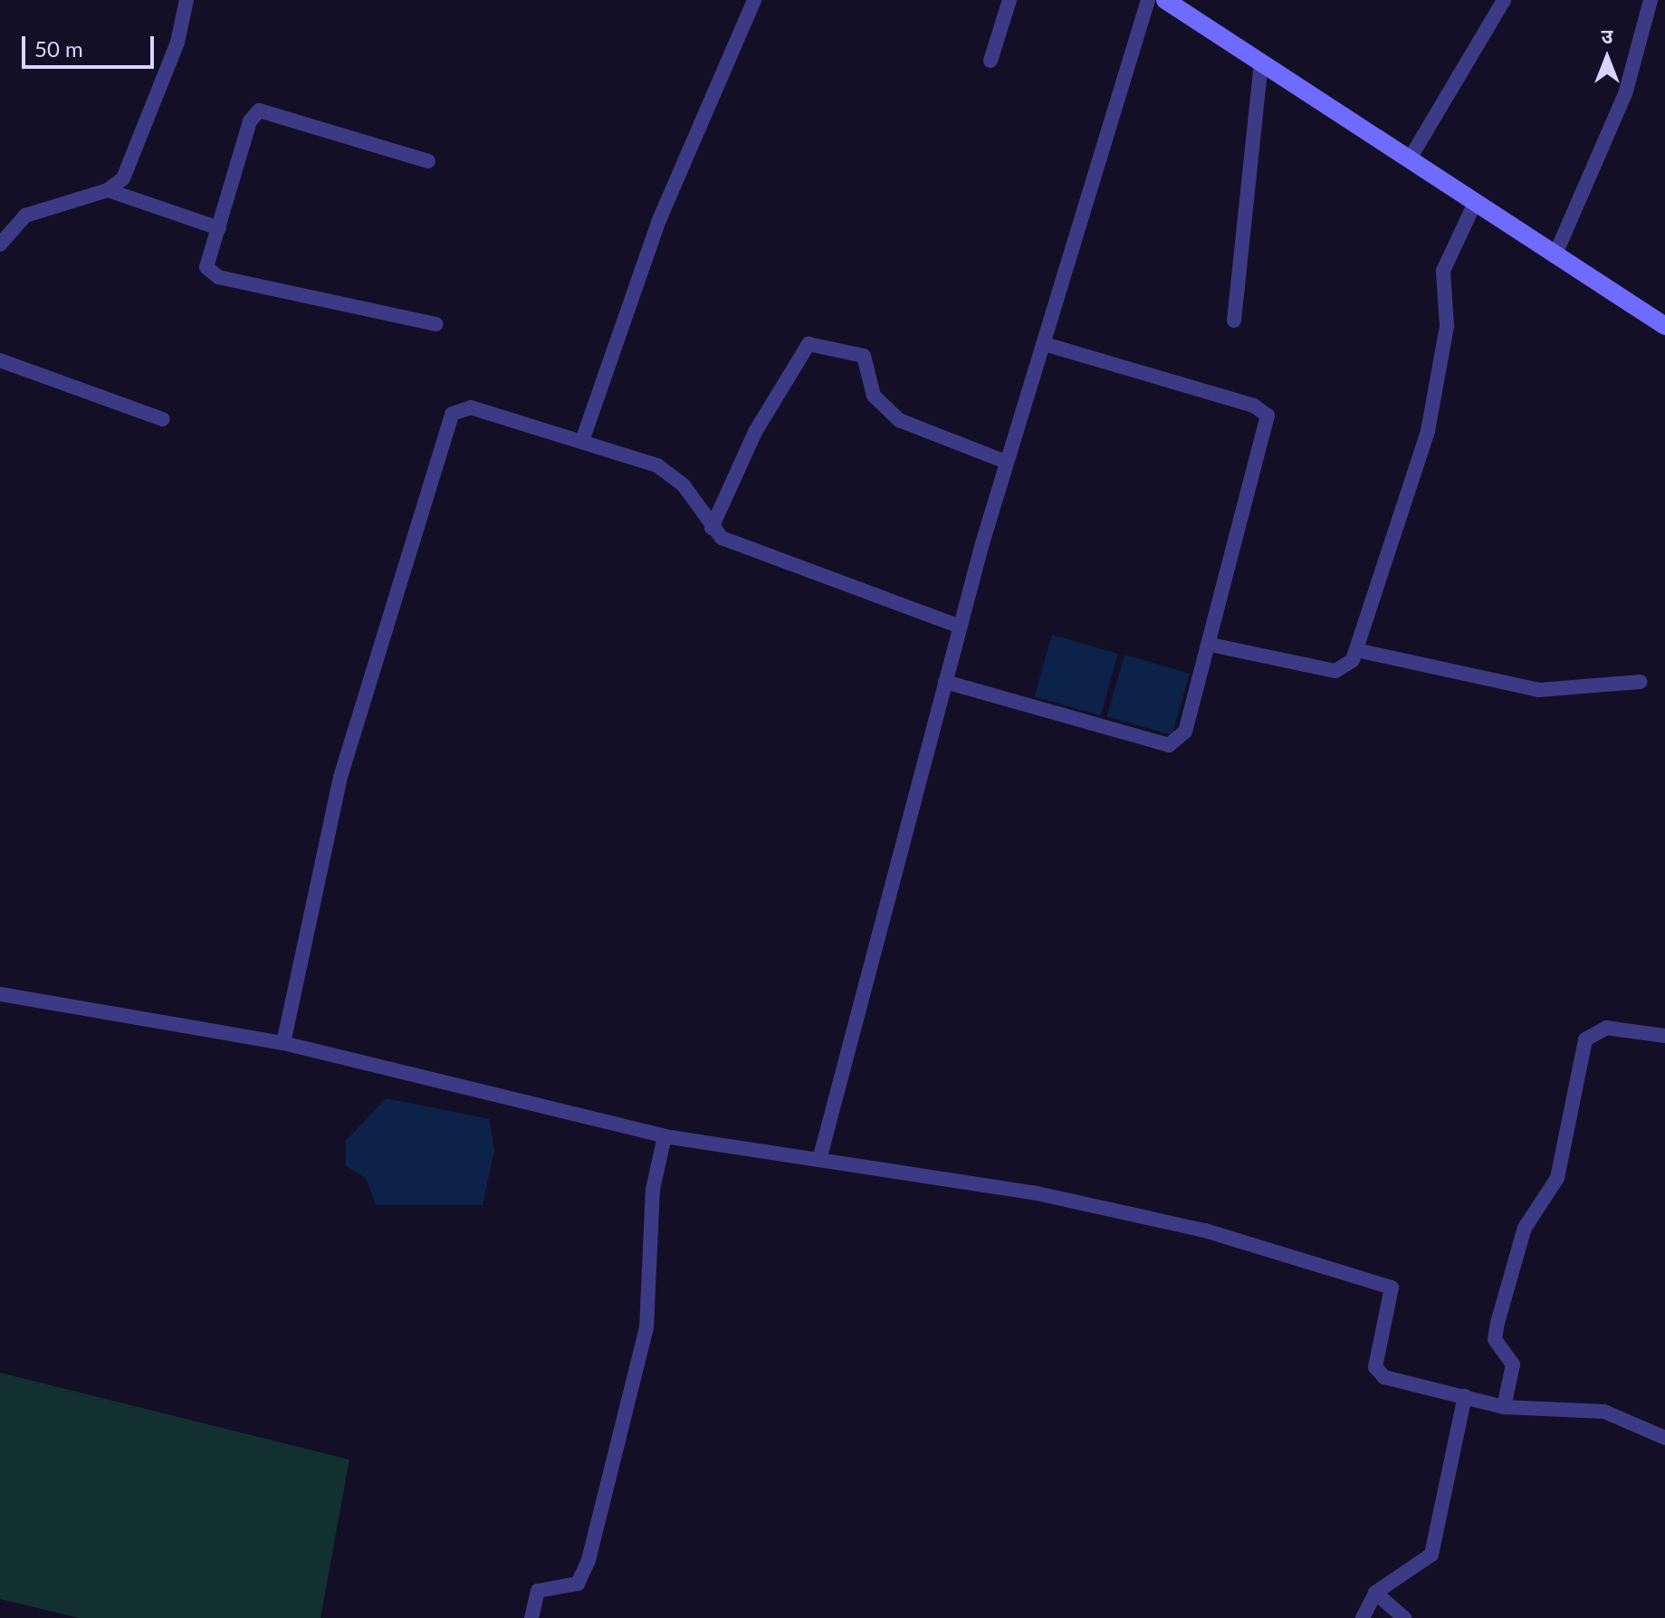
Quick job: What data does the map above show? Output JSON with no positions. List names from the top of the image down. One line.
{"scale_bar":"50 m","north":"top"}
